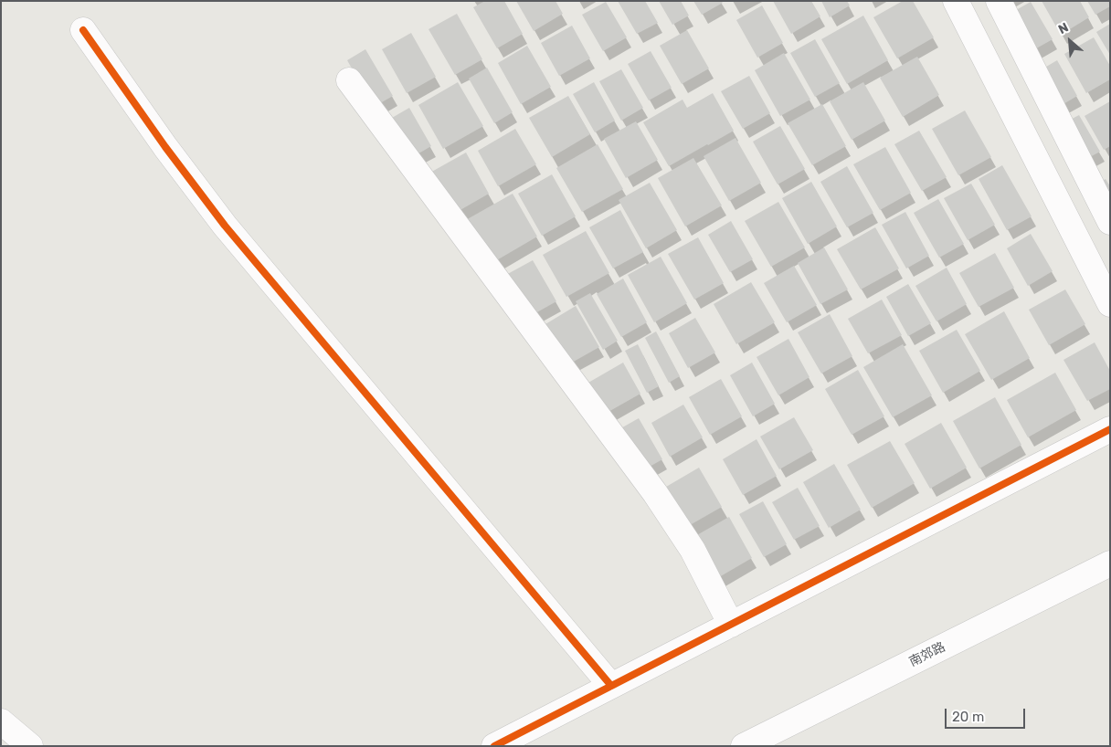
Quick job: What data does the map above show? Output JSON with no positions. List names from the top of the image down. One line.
{"streets":{"street":["南郊路"]},"scale_bar":"20 m","north":"top left"}
